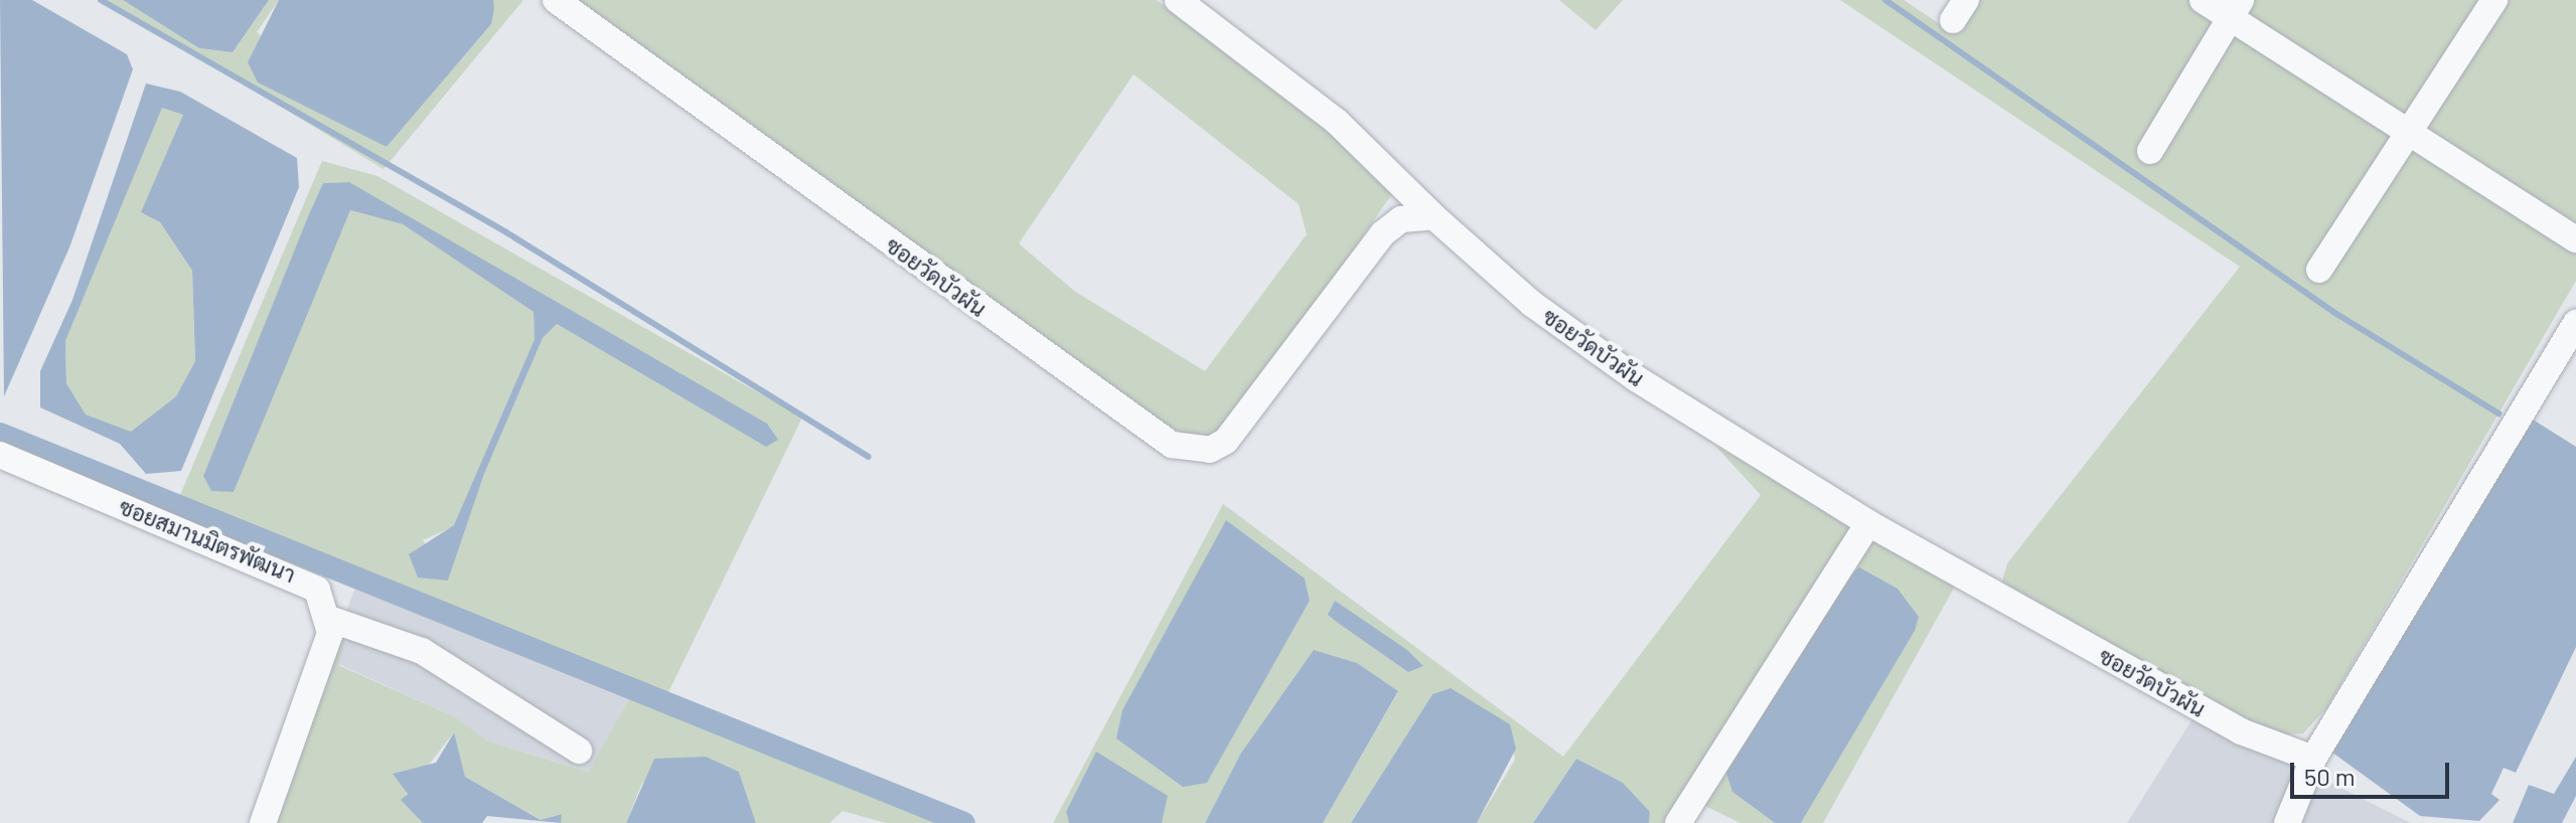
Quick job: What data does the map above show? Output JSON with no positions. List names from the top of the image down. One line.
{"streets":{"street":["ซอยวัดบัวผัน","ซอยสมานมิตรพัฒนา"]},"scale_bar":"50 m"}
